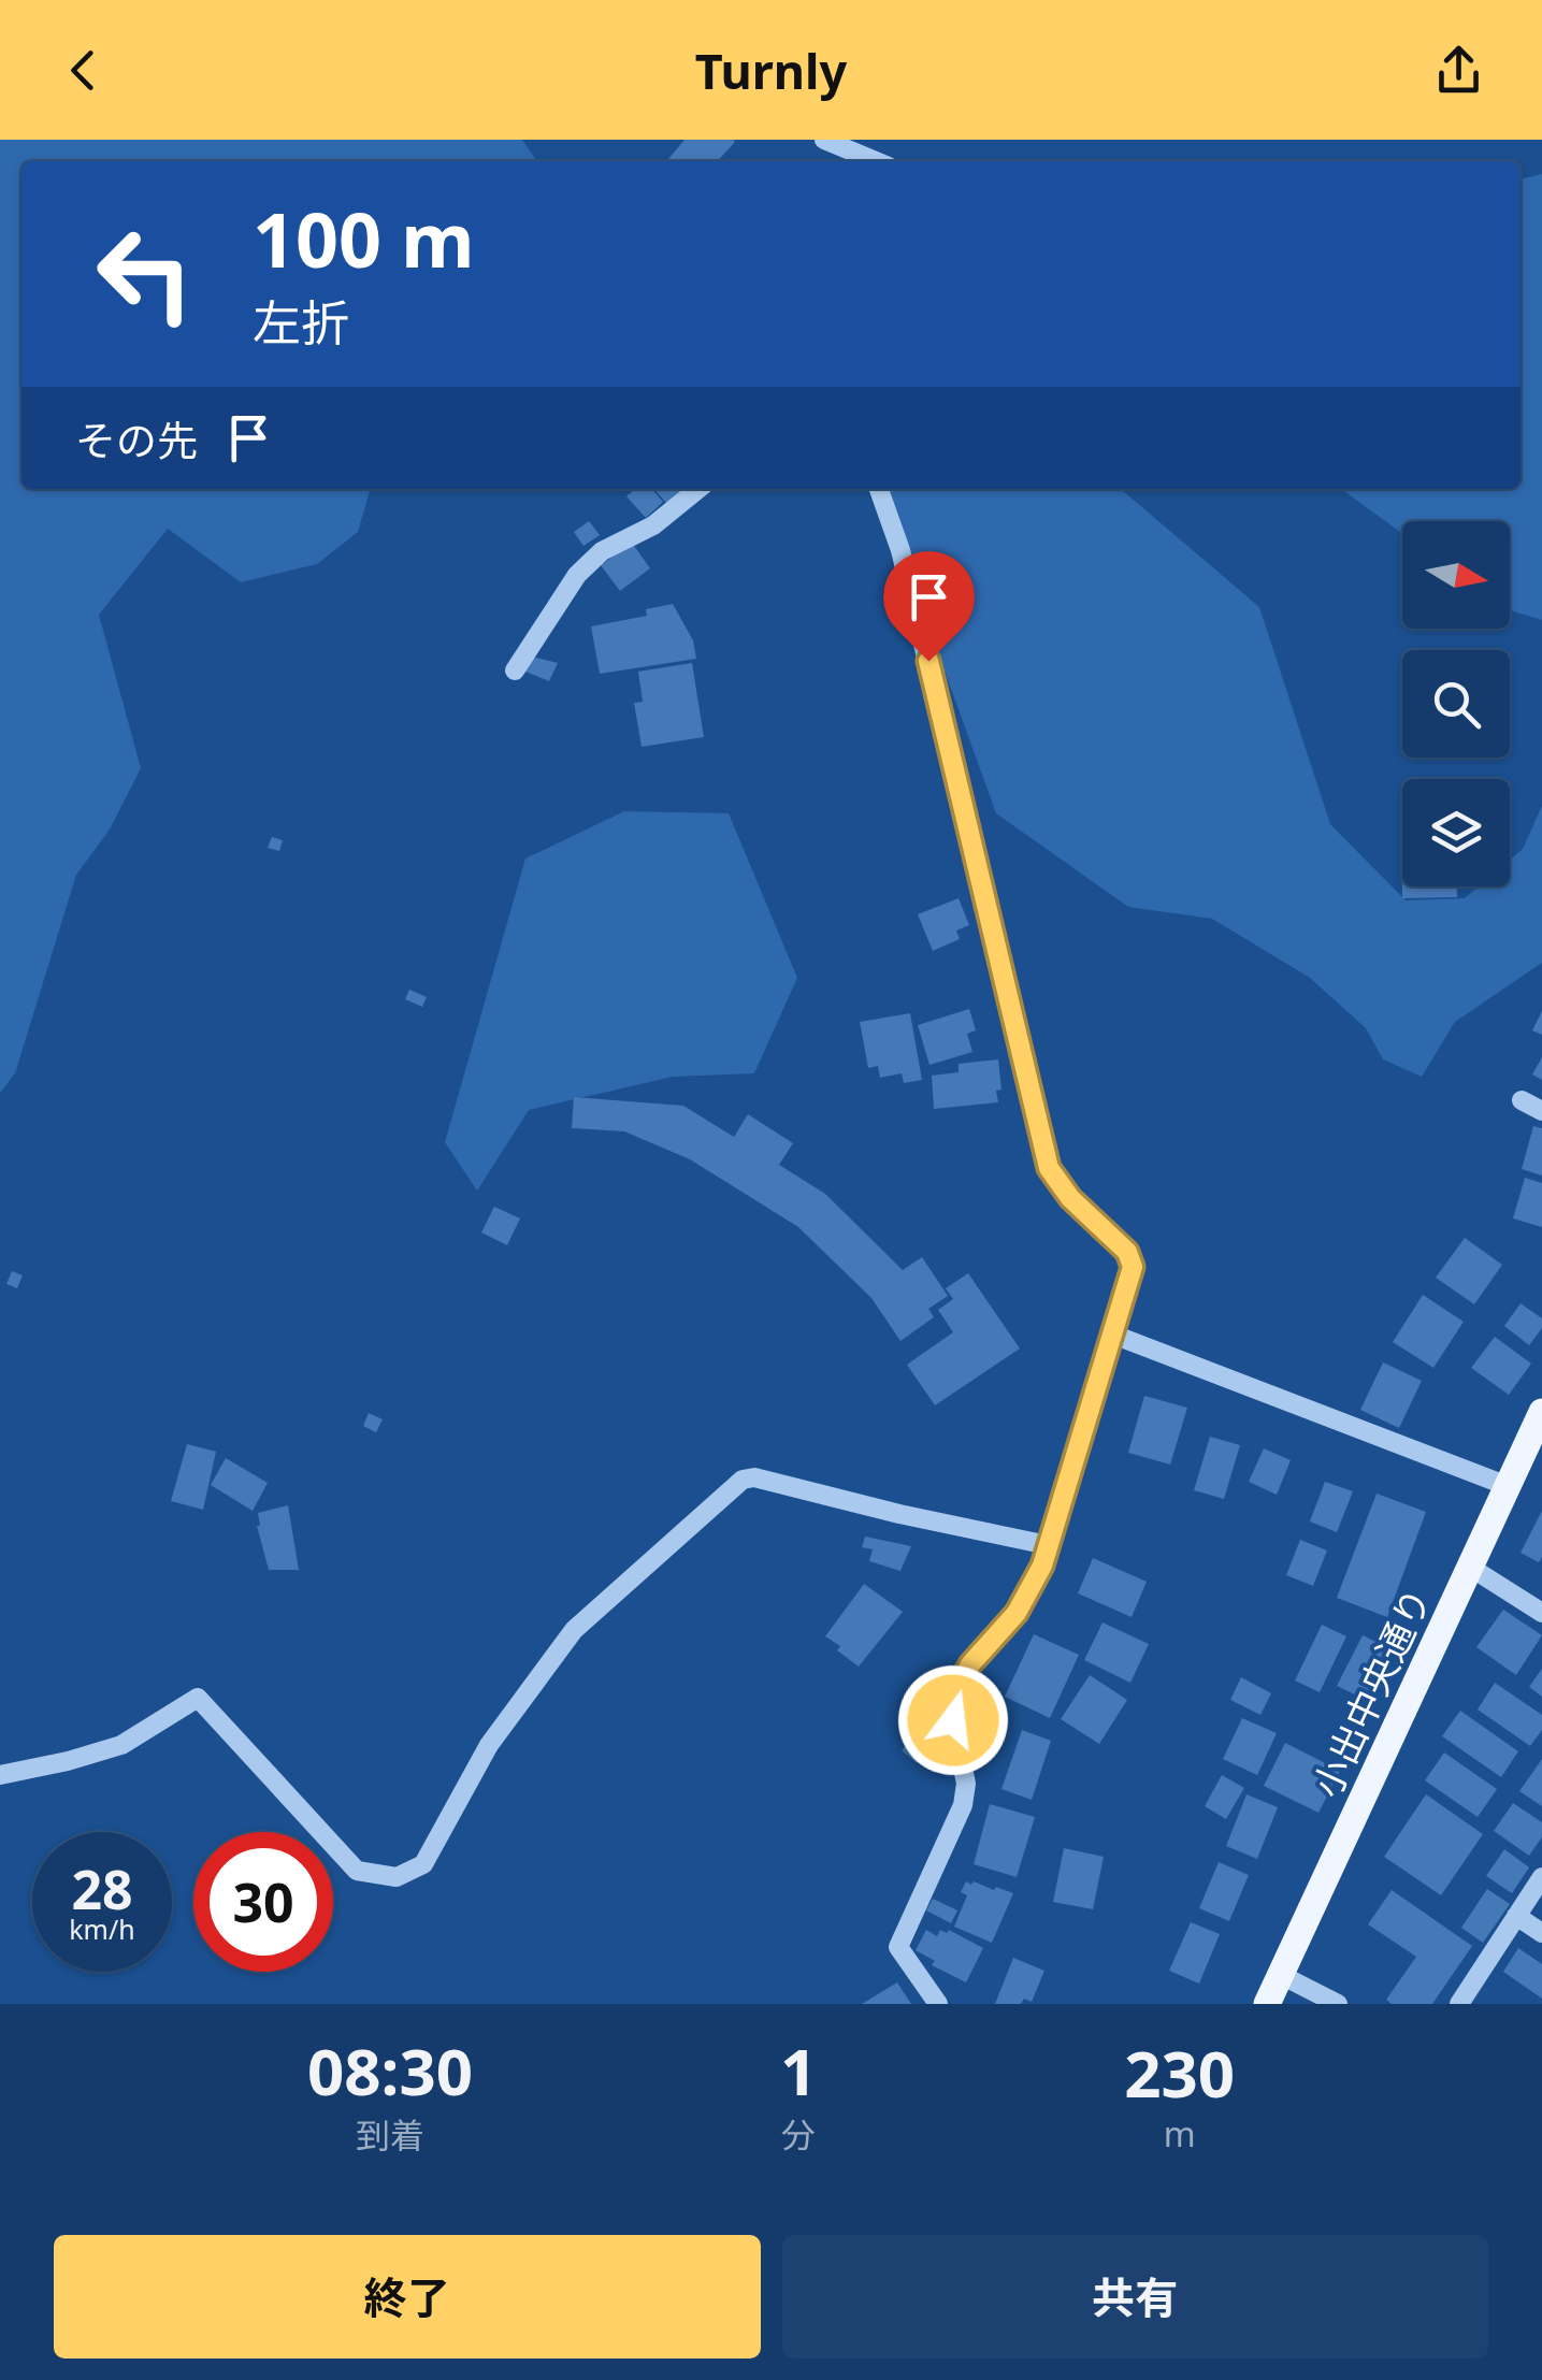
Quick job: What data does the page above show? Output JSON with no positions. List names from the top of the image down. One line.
{"streets":{"main road":["小出中央通り"]},"north":"right","page":{"header":"Turnly","turn":["100 m","左折"],"then":"その先","speed":"28 km/h","limit":"30","eta":["08:30","到着","1","分","230","m"],"buttons":["終了","共有"]}}
